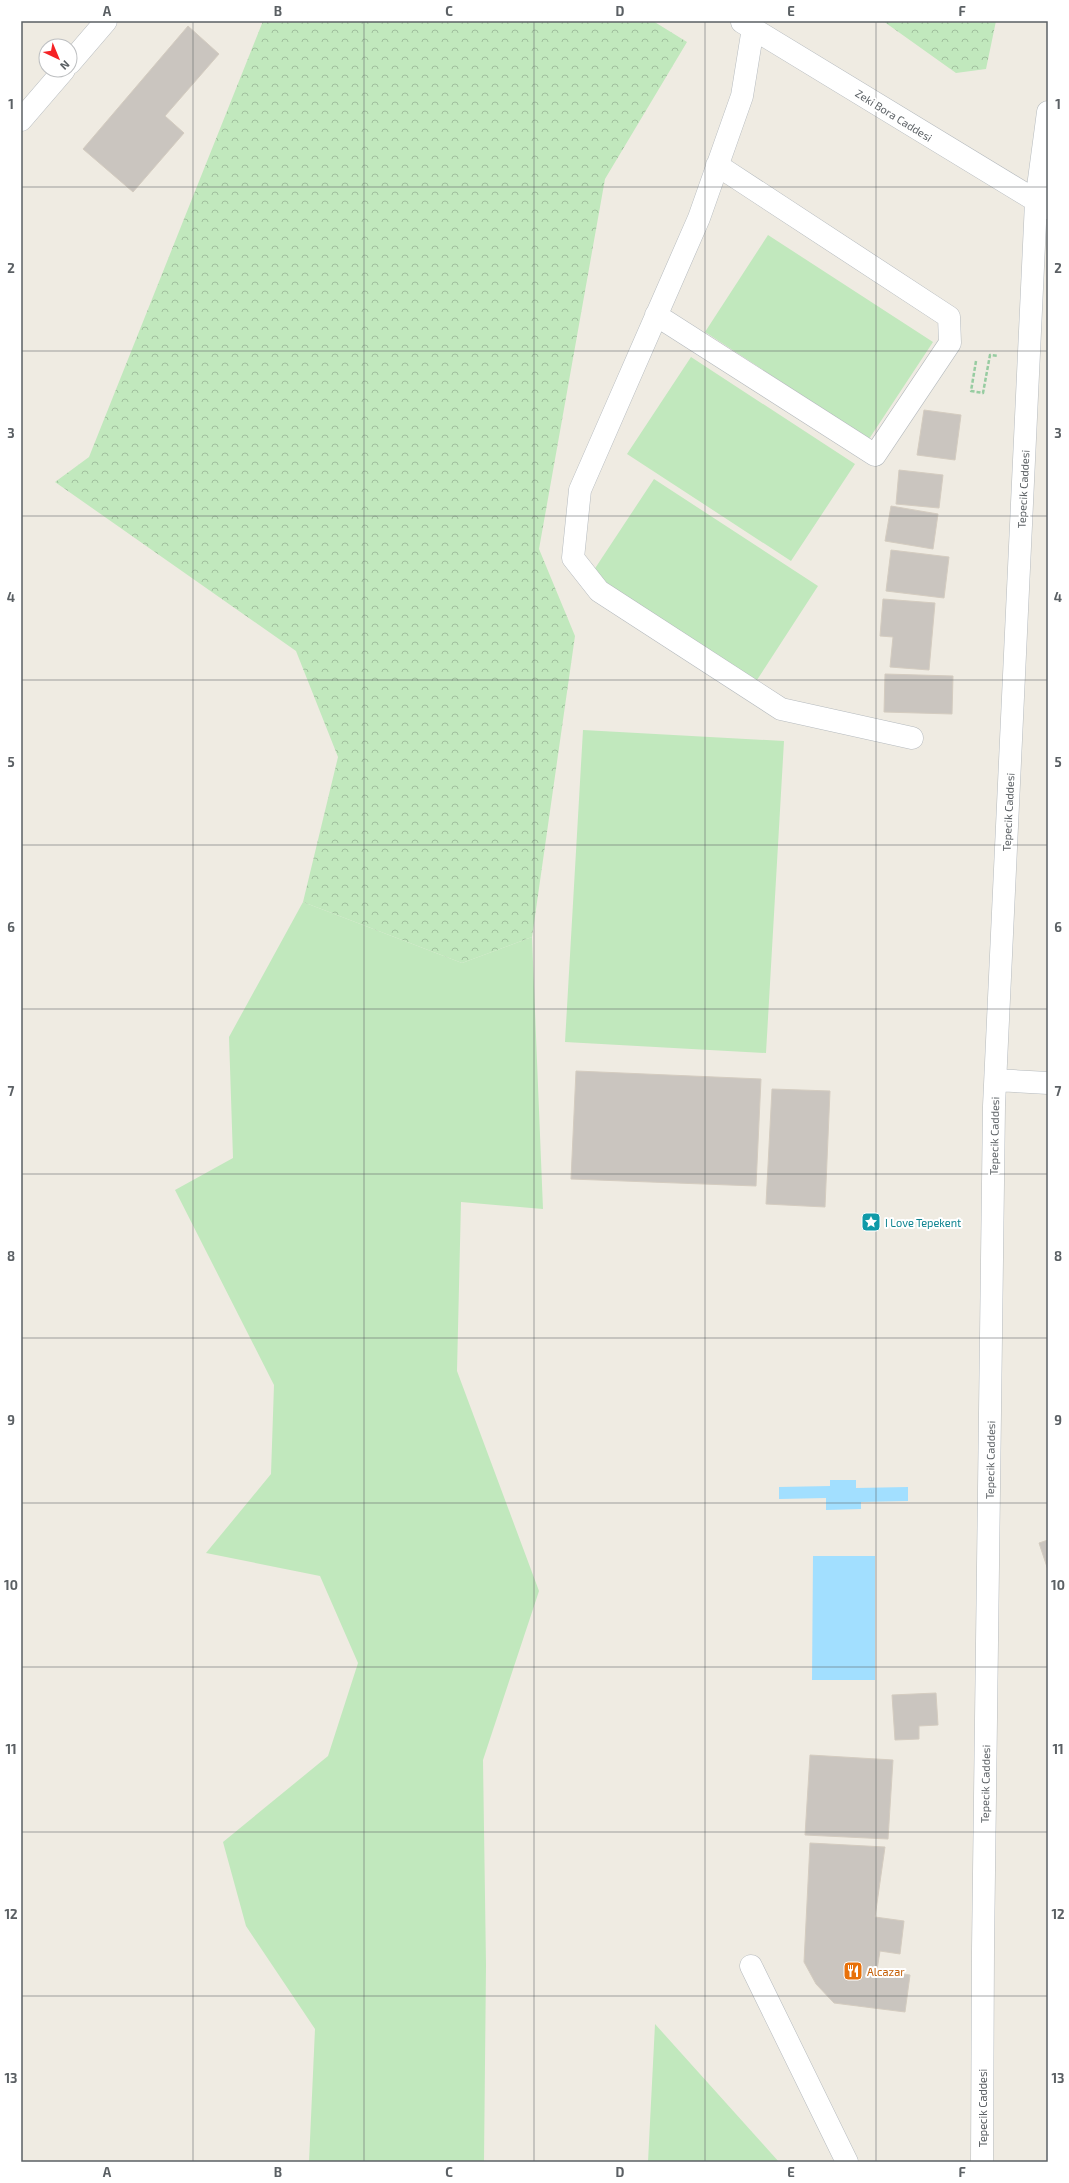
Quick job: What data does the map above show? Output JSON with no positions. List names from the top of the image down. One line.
{"streets":{"street":["Zeki Bora Caddesi","Tepecik Caddesi"]},"crossings":[["Zeki Bora Caddesi","Tepecik Caddesi"]],"places":{"place":["I Love Tepekent"],"restaurant":["Alcazar"]},"north":"bottom right","grid":{"columns":["A","B","C","D","E","F"],"rows":["1","2","3","4","5","6","7","8","9","10","11","12","13"]}}
